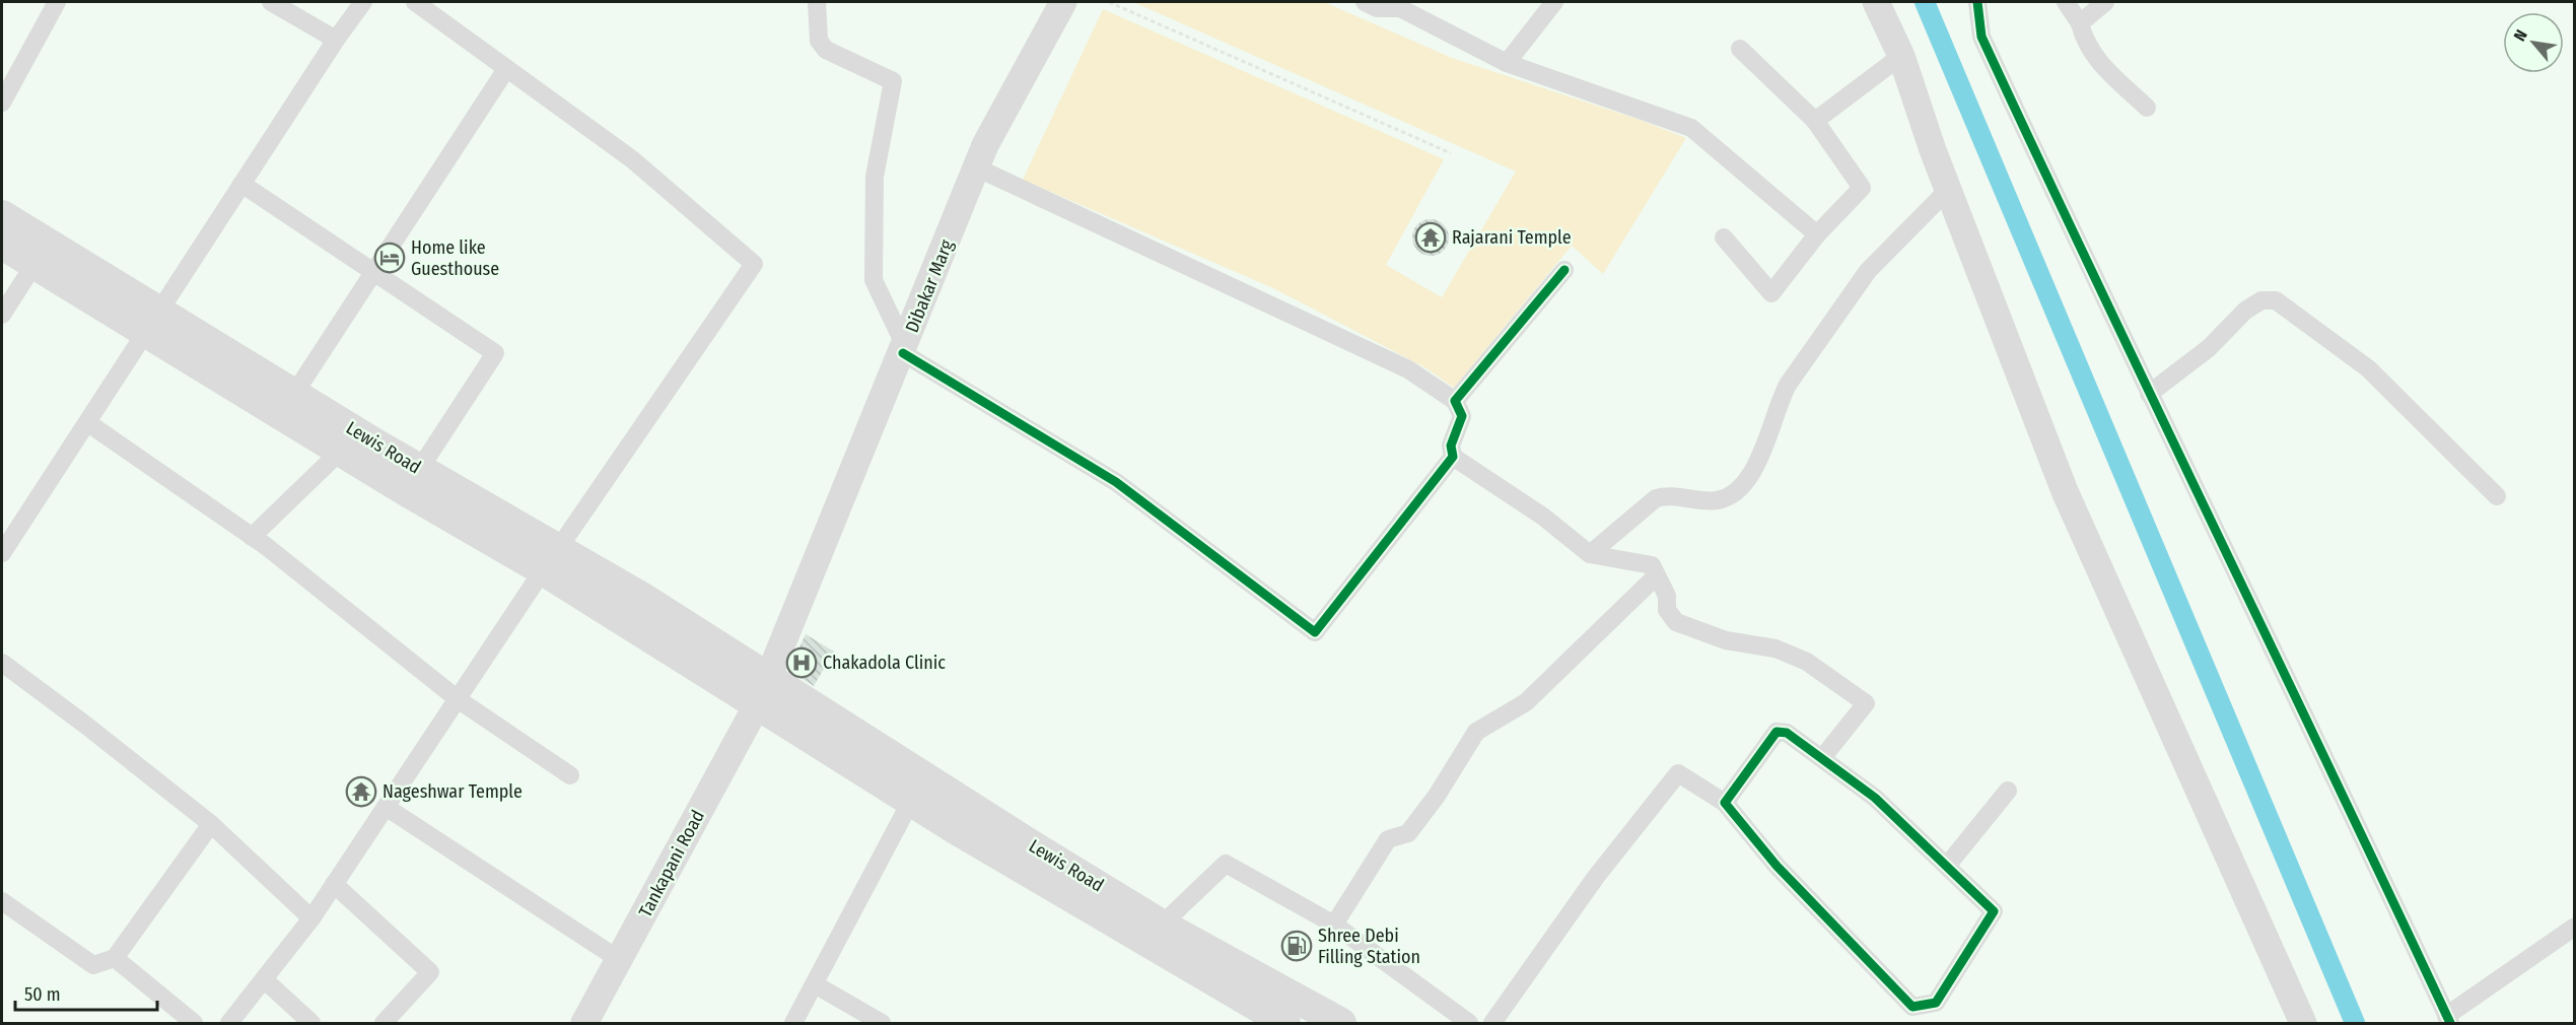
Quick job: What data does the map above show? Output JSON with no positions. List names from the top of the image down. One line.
{"streets":{"main road":["Lewis Road"],"street":["Dibakar Marg","Tankapani Road"]},"crossings":[["Dibakar Marg","Lewis Road"],["Dibakar Marg","Tankapani Road"],["Lewis Road","Tankapani Road"]],"places":{"temple":["Rajarani Temple","Nageshwar Temple"],"hotel":["Home like Guesthouse"],"hospital":["Chakadola Clinic"],"fuel station":["Shree Debi Filling Station"]},"scale_bar":"50 m","north":"top left"}
